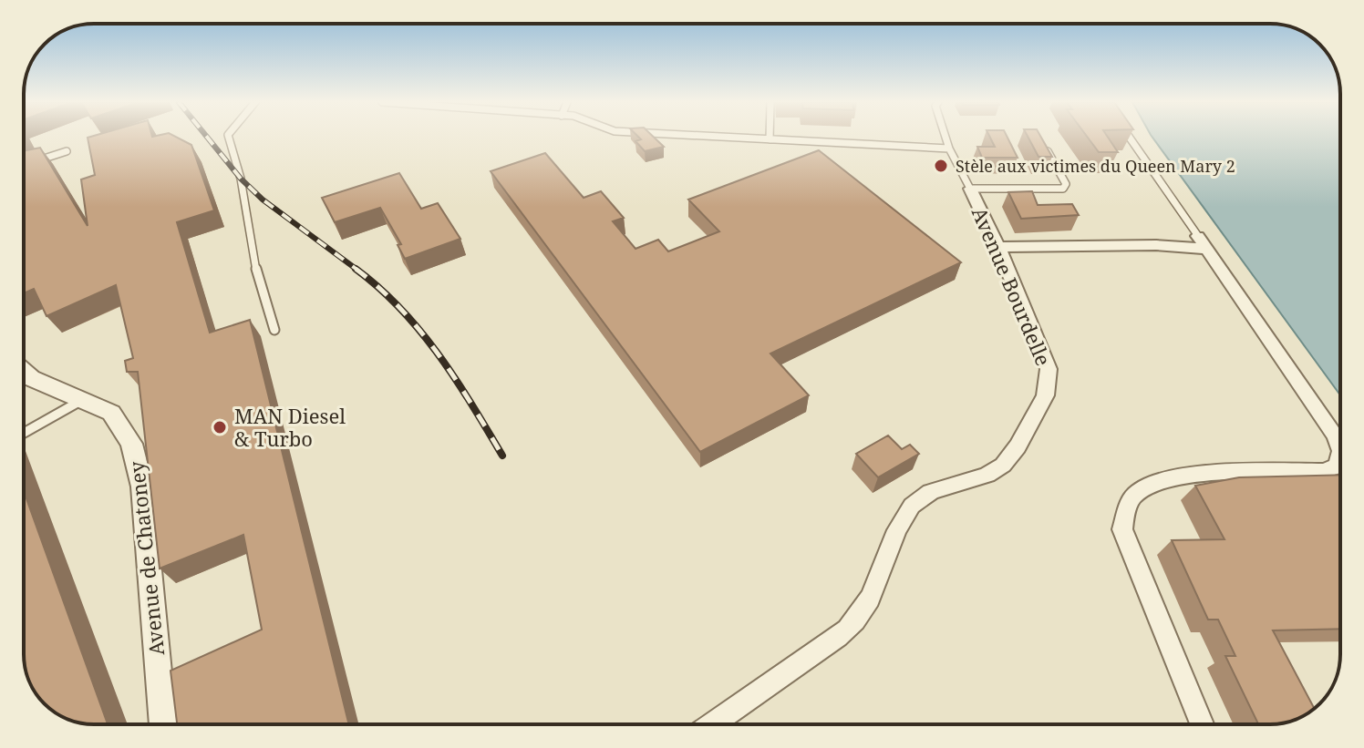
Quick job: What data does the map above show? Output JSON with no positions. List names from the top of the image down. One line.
{"streets":{"street":["Avenue Bourdelle","Avenue de Chatoney"]},"places":["Stèle aux victimes du Queen Mary 2","MAN Diesel & Turbo"]}
